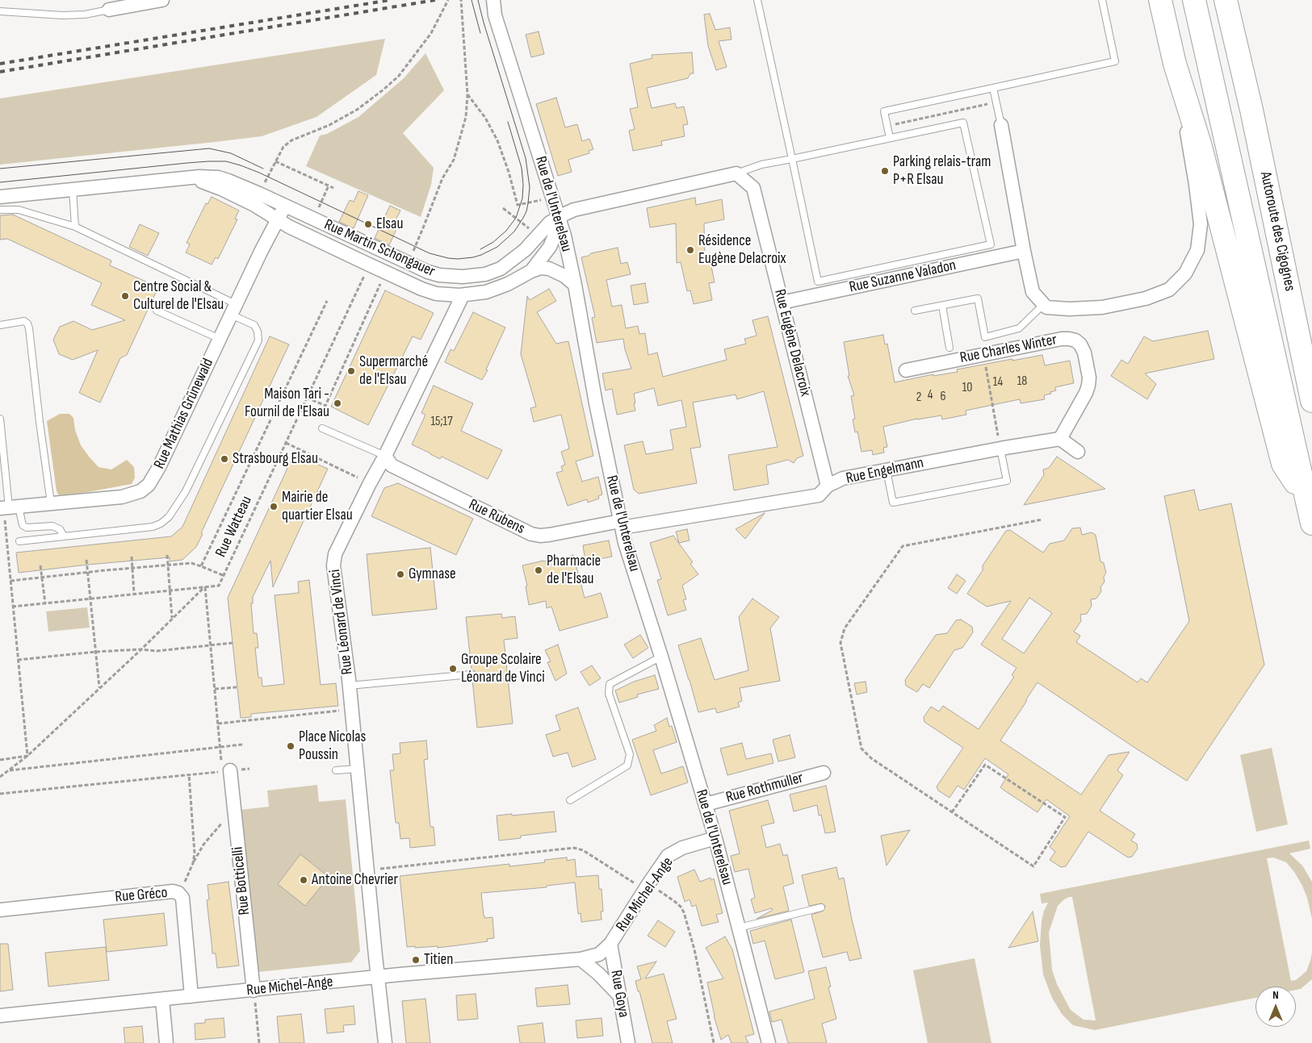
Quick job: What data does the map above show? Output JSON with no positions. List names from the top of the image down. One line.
{"streets":{"highway":["Autoroute des Cigognes"],"street":["Rue de l'Unterelsau","Rue Martin Schongauer","Rue Suzanne Valadon","Rue Eugène Delacroix","Rue Charles Winter","Rue Mathias Grünewald","Rue Engelmann","Rue Rubens","Rue Léonard de Vinci","Rue Rothmuller","Rue Botticelli","Rue Michel-Ange","Rue Gréco","Rue Goya"],"path":["Rue Watteau"]},"crossings":[["Rue de l'Unterelsau","Rue Martin Schongauer"],["Rue de l'Unterelsau","Rue Engelmann"],["Rue de l'Unterelsau","Rue Rubens"],["Rue de l'Unterelsau","Rue Rothmuller"],["Rue de l'Unterelsau","Rue Michel-Ange"],["Rue Martin Schongauer","Rue Mathias Grünewald"],["Rue Martin Schongauer","Rue Watteau"],["Rue Martin Schongauer","Rue Léonard de Vinci"],["Rue Suzanne Valadon","Rue Eugène Delacroix"],["Rue Eugène Delacroix","Rue Engelmann"],["Rue Charles Winter","Rue Engelmann"],["Rue Engelmann","Rue Rubens"],["Rue Rubens","Rue Léonard de Vinci"],["Rue Léonard de Vinci","Rue Michel-Ange"],["Rue Botticelli","Rue Michel-Ange"],["Rue Michel-Ange","Rue Gréco"],["Rue Michel-Ange","Rue Goya"]],"places":["Parking relais-tram P+R Elsau","Elsau","Résidence Eugène Delacroix","Centre Social & Culturel de l'Elsau","Supermarché de l'Elsau","Maison Tari - Fournil de l'Elsau","Strasbourg Elsau","Mairie de quartier Elsau","Pharmacie de l'Elsau","Gymnase","Groupe Scolaire Léonard de Vinci","Place Nicolas Poussin","Antoine Chevrier","Titien"],"house_numbers":["18","14","10","4","6","2","15;17"],"north":"top"}
